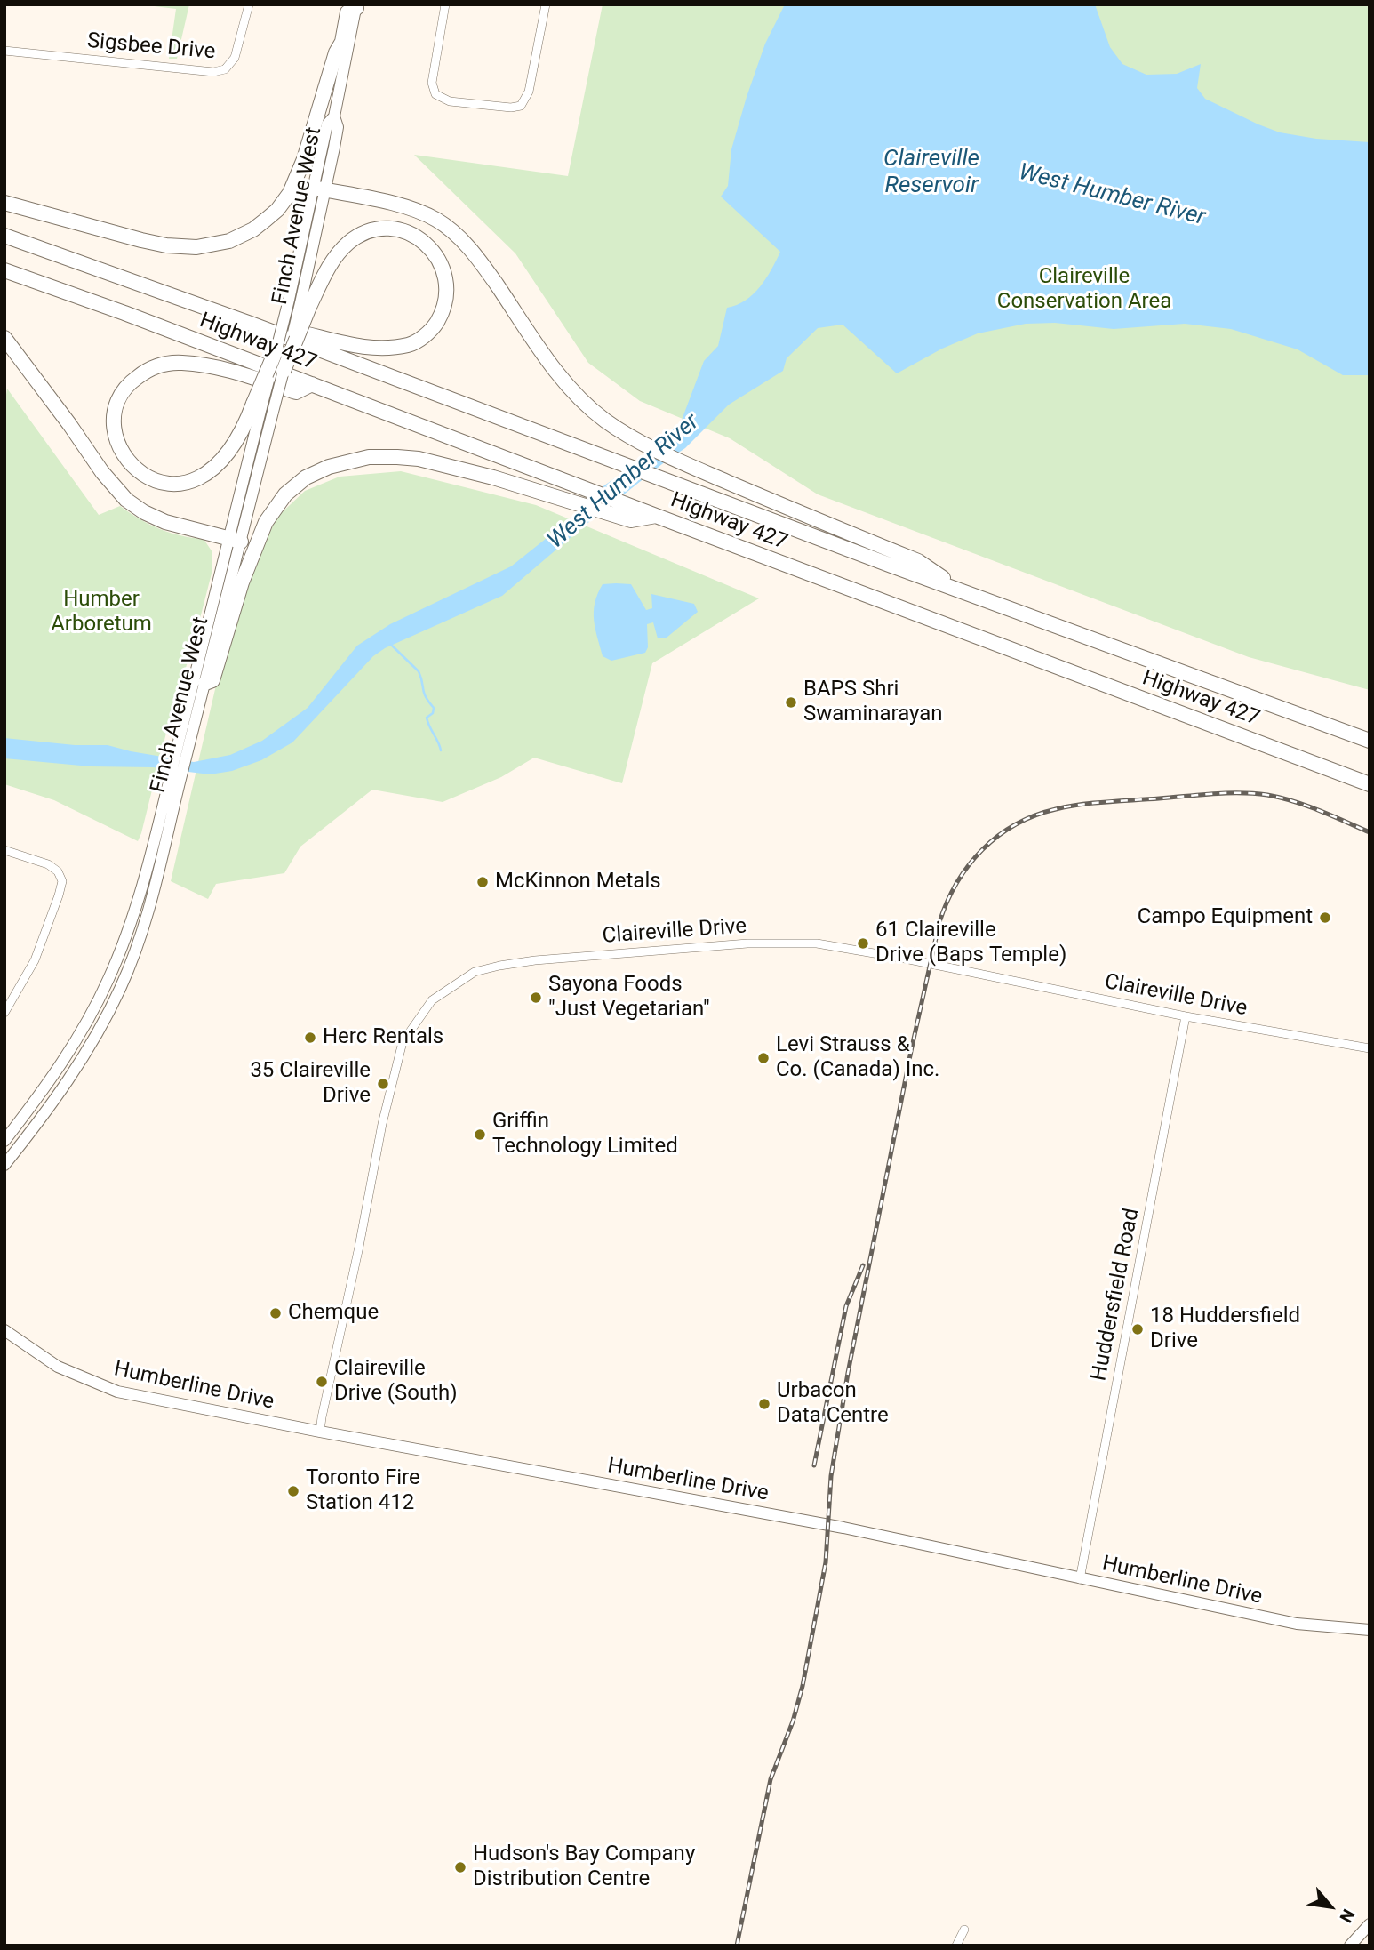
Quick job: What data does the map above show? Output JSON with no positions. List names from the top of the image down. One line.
{"streets":{"highway":["Highway 427"],"main road":["Finch Avenue West","Humberline Drive"],"street":["Sigsbee Drive","Claireville Drive","Huddersfield Road"]},"crossings":[["Claireville Drive","Huddersfield Road"],["Claireville Drive","Humberline Drive"],["Huddersfield Road","Humberline Drive"]],"water":["Claireville Reservoir","West Humber River"],"parks":["Claireville Conservation Area","Humber Arboretum"],"places":["BAPS Shri Swaminarayan","McKinnon Metals","Campo Equipment","61 Claireville Drive (Baps Temple)","Sayona Foods \"Just Vegetarian\"","Herc Rentals","Levi Strauss & Co. (Canada) Inc.","35 Claireville Drive","Griffin Technology Limited","Chemque","18 Huddersfield Drive","Claireville Drive (South)","Urbacon Data Centre","Toronto Fire Station 412","Hudson's Bay Company Distribution Centre"],"north":"bottom right"}
